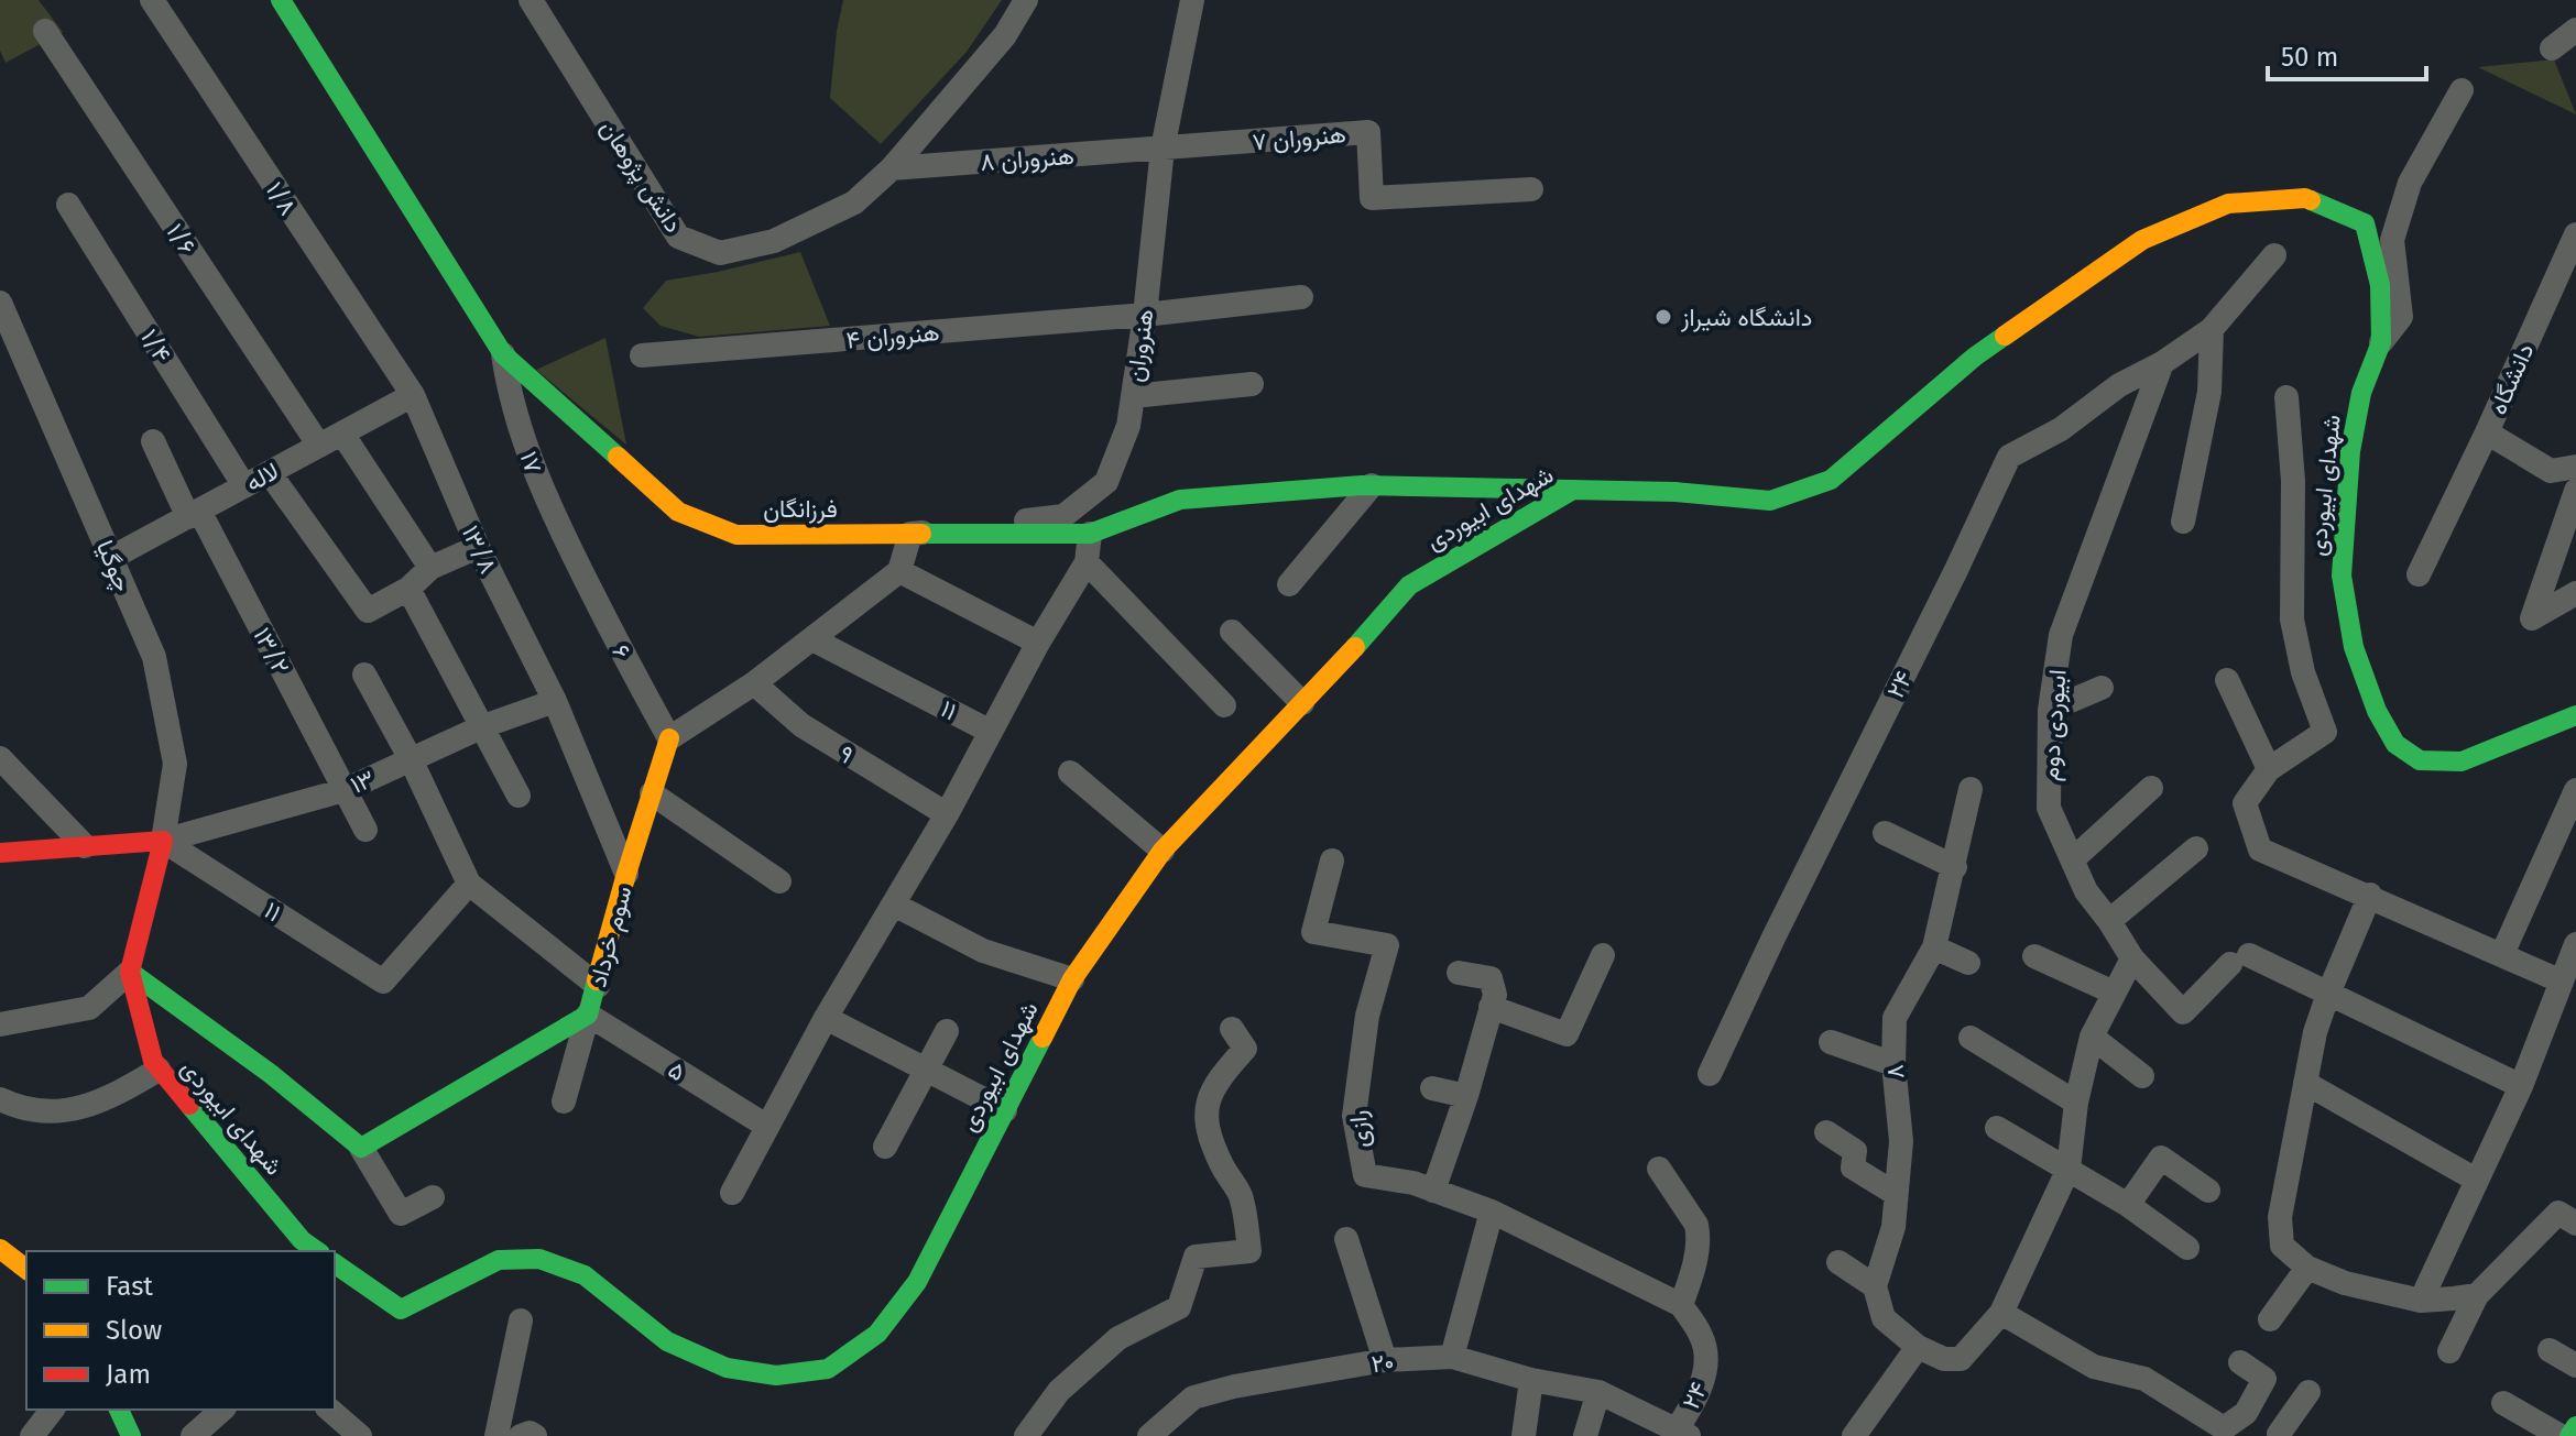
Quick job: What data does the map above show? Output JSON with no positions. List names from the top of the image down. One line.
{"streets":{"street":["هنروران ۷","هنروران ۸","دانش پژوهان","۱/۸","۱/۶","هنروران ۴","۱/۴","هنروران","دانشگاه","۱۷","لاله","شهدای ابیوردی","فرزانگان","۱۳/۸","چوگیا","۱۳/۲","۶","۲۴","۱۱","ابیوردی دوم","۹","۱۳","سوم خرداد","۵","۸","رازی","۲۰"]},"crossings":[["هنروران ۷","هنروران ۸"],["هنروران ۷","هنروران"],["هنروران ۸","دانش پژوهان"],["هنروران ۸","هنروران"],["۱/۸","لاله"],["۱/۸","۱۳/۸"],["۱/۶","لاله"],["هنروران ۴","هنروران"],["۱/۴","لاله"],["هنروران","فرزانگان"],["۱۷","فرزانگان"],["۱۷","۶"],["لاله","۱۳/۸"],["لاله","چوگیا"],["لاله","۱۳/۲"],["شهدای ابیوردی","فرزانگان"],["شهدای ابیوردی","چوگیا"],["شهدای ابیوردی","۱۱"],["شهدای ابیوردی","۱۳"],["۱۳/۸","۱۳"],["۱۳/۸","سوم خرداد"],["چوگیا","۱۱"],["چوگیا","۱۳"],["۱۳/۲","۱۳"],["۶","سوم خرداد"],["۲۴","ابیوردی دوم"],["۲۴","رازی"],["۱۱","۱۳"],["سوم خرداد","۵"]],"places":["دانشگاه شیراز"],"legend":["Fast","Slow","Jam"],"scale_bar":"50 m"}
